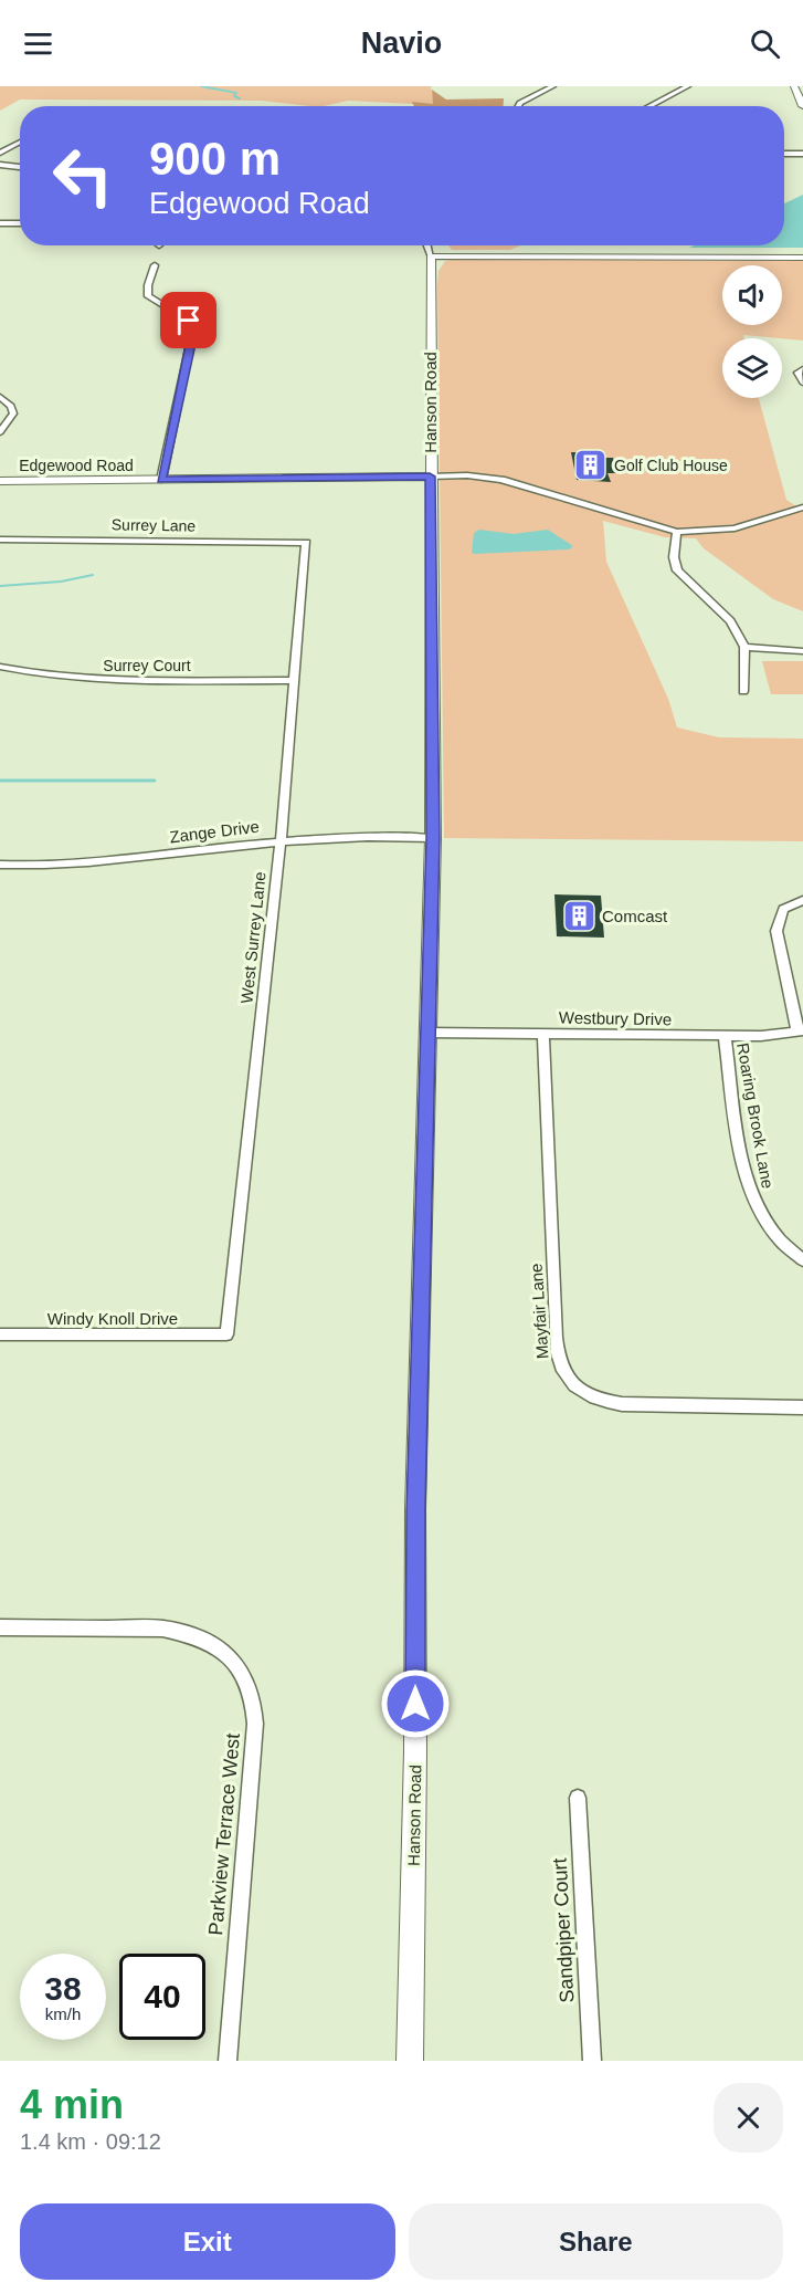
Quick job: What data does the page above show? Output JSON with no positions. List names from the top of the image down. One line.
{"streets":{"street":["Hanson Road","Edgewood Road","Surrey Lane","Surrey Court","Zange Drive","West Surrey Lane","Westbury Drive","Roaring Brook Lane","Mayfair Lane","Windy Knoll Drive","Parkview Terrace West","Sandpiper Court"]},"crossings":[["Hanson Road","Edgewood Road"],["Hanson Road","Zange Drive"],["Hanson Road","Westbury Drive"],["Surrey Lane","West Surrey Lane"],["Surrey Court","West Surrey Lane"],["Zange Drive","West Surrey Lane"],["West Surrey Lane","Windy Knoll Drive"],["Westbury Drive","Roaring Brook Lane"],["Westbury Drive","Mayfair Lane"]],"places":{"building":["Golf Club House","Comcast"]},"page":{"header":"Navio","turn":["900 m","Edgewood Road"],"speed":"38 km/h","limit":"40","heading":["4 min","1.4 km · 09:12"],"buttons":["Exit","Share"]}}
